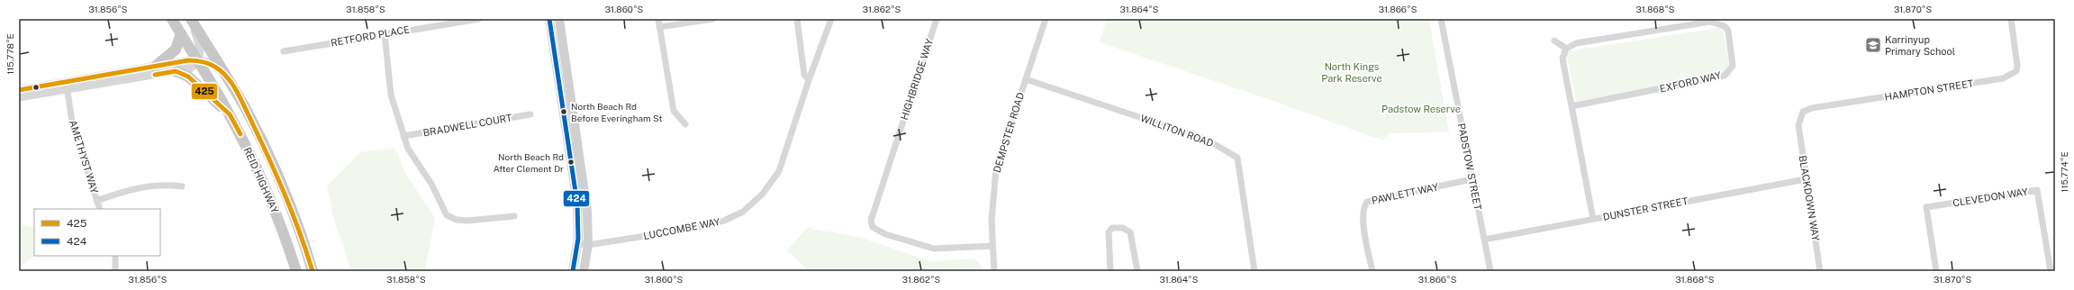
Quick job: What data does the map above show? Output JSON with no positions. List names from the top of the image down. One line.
{"streets":{"highway":["REID HIGHWAY"],"street":["RETFORD PLACE","HIGHBRIDGE WAY","EXFORD WAY","HAMPTON STREET","BRADWELL COURT","WILLITON ROAD","DEMPSTER ROAD","AMETHYST WAY","PADSTOW STREET","PAWLETT WAY","CLEVEDON WAY","BLACKDOWN WAY","DUNSTER STREET","LUCCOMBE WAY"]},"crossings":[["HIGHBRIDGE WAY","DEMPSTER ROAD"],["HAMPTON STREET","BLACKDOWN WAY"],["WILLITON ROAD","DEMPSTER ROAD"],["PADSTOW STREET","PAWLETT WAY"],["PADSTOW STREET","DUNSTER STREET"],["BLACKDOWN WAY","DUNSTER STREET"]],"parks":["North Kings Park Reserve","Padstow Reserve"],"places":{"school or university":["Karrinyup Primary School"],"other":["North Beach Rd Before Everingham St","North Beach Rd After Clement Dr"]},"lines":["transit line 424","transit line 425"],"legend":["425","424"],"coordinates":["31.856°S","31.858°S","31.860°S","31.862°S","31.864°S","31.866°S","31.868°S","31.870°S","115.778°E","115.774°E"]}
